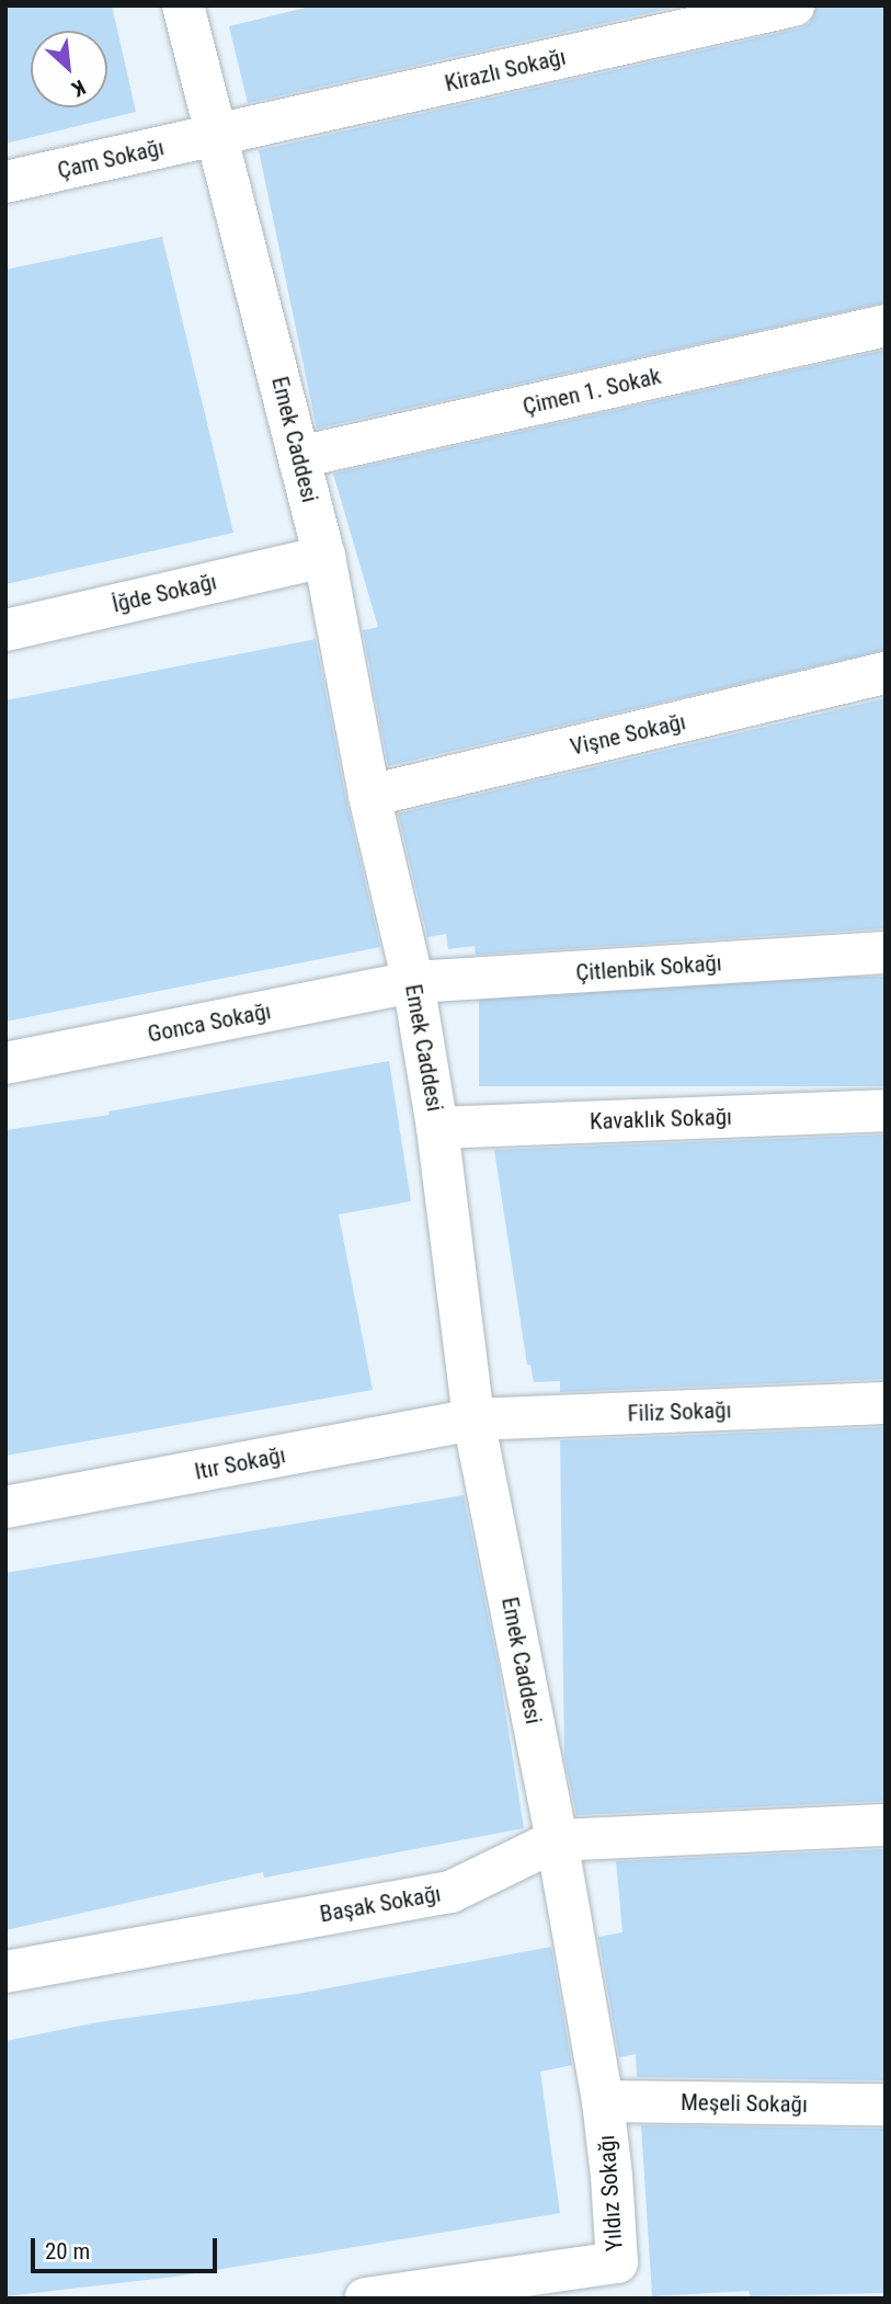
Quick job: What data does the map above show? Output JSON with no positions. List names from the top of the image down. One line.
{"streets":{"street":["Kirazlı Sokağı","Çam Sokağı","Çimen 1. Sokak","Emek Caddesi","İğde Sokağı","Vişne Sokağı","Çitlenbik Sokağı","Gonca Sokağı","Kavaklık Sokağı","Filiz Sokağı","Itır Sokağı","Başak Sokağı","Meşeli Sokağı","Yıldız Sokağı"]},"crossings":[["Kirazlı Sokağı","Çam Sokağı"],["Kirazlı Sokağı","Emek Caddesi"],["Çam Sokağı","Emek Caddesi"],["Çimen 1. Sokak","Emek Caddesi"],["Emek Caddesi","İğde Sokağı"],["Emek Caddesi","Vişne Sokağı"],["Emek Caddesi","Çitlenbik Sokağı"],["Emek Caddesi","Gonca Sokağı"],["Emek Caddesi","Kavaklık Sokağı"],["Emek Caddesi","Filiz Sokağı"],["Emek Caddesi","Itır Sokağı"],["Emek Caddesi","Başak Sokağı"],["Emek Caddesi","Meşeli Sokağı"],["Emek Caddesi","Yıldız Sokağı"],["Çitlenbik Sokağı","Gonca Sokağı"],["Filiz Sokağı","Itır Sokağı"],["Meşeli Sokağı","Yıldız Sokağı"]],"scale_bar":"20 m","north":"bottom right"}
